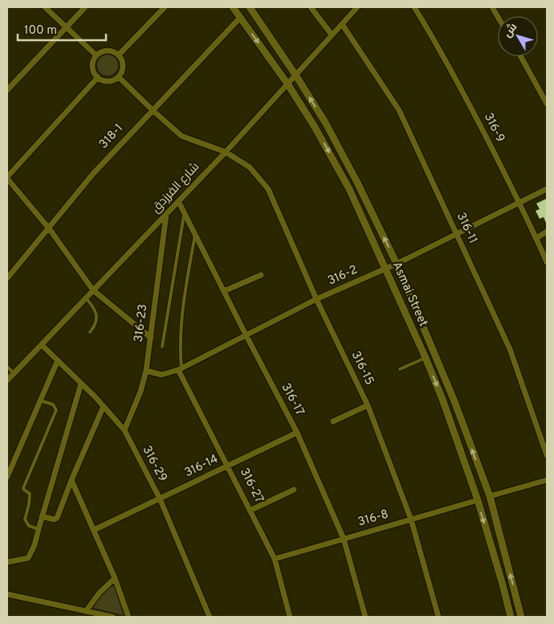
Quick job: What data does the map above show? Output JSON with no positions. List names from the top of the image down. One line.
{"streets":{"street":["316-9","318-1","شارع الفرزدق","316-11","316-2","Asmai Street","316-23","316-15","316-17","316-29","316-14","316-27","316-8"]},"crossings":[["316-9","316-2"],["318-1","Asmai Street"],["318-1","316-15"],["شارع الفرزدق","316-11"],["شارع الفرزدق","Asmai Street"],["شارع الفرزدق","316-23"],["شارع الفرزدق","316-15"],["شارع الفرزدق","316-17"],["شارع الفرزدق","316-29"],["316-11","316-2"],["316-2","Asmai Street"],["316-2","316-23"],["316-2","316-15"],["316-2","316-17"],["316-2","316-27"],["Asmai Street","316-8"],["316-23","316-29"],["316-15","316-8"],["316-17","316-14"],["316-17","316-8"],["316-29","316-14"],["316-14","316-27"],["316-27","316-8"]],"scale_bar":"100 m","north":"top left"}
